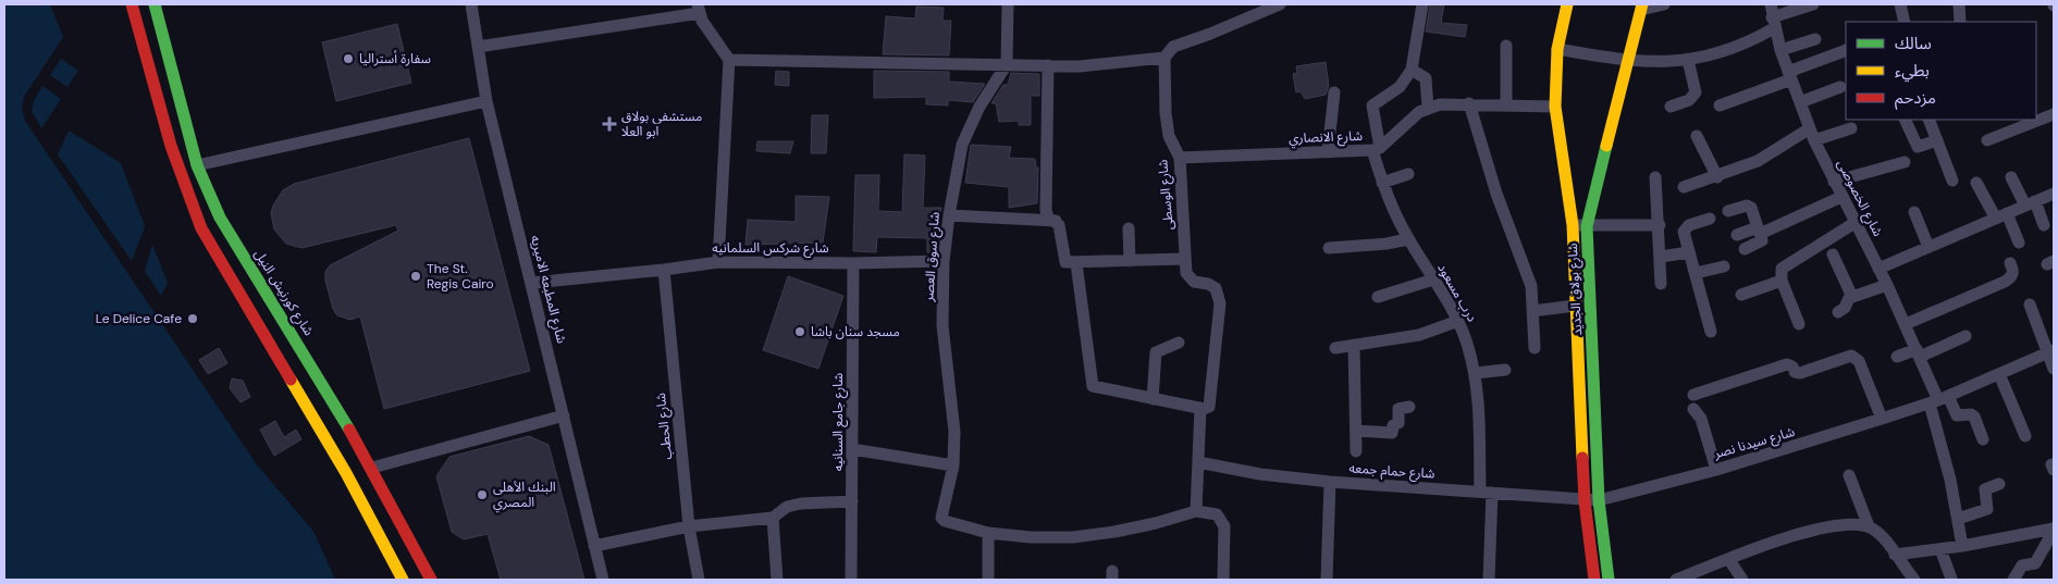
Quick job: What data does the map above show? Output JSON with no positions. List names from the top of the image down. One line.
{"streets":{"main road":["شارع بولاق الجديد","شارع كورنيش النيل"],"street":["شارع الانصاري","شارع الوسطى","شارع الخصوصى","شارع شركس السلمانيه","شارع سوق العصر","شارع المطبعه الاميريه","درب مسعود","شارع جامع السنانيه","شارع الحطب","شارع سيدنا نصر","شارع حمام جمعه"]},"crossings":[["شارع الانصاري","شارع الوسطى"],["شارع الانصاري","شارع بولاق الجديد"],["شارع الانصاري","درب مسعود"],["شارع الخصوصى","شارع سيدنا نصر"],["شارع شركس السلمانيه","شارع سوق العصر"],["شارع شركس السلمانيه","شارع المطبعه الاميريه"],["شارع شركس السلمانيه","شارع جامع السنانيه"],["شارع شركس السلمانيه","شارع الحطب"],["شارع بولاق الجديد","شارع سيدنا نصر"],["شارع بولاق الجديد","شارع حمام جمعه"],["درب مسعود","شارع حمام جمعه"],["شارع سيدنا نصر","شارع حمام جمعه"]],"places":{"other":["سفارة أستراليا","The St. Regis Cairo","Le Delice Cafe","مسجد سنان باشا","البنك الأهلى المصري"],"health":["مستشفي بولاق ابو العلا"]},"legend":["سالك","بطيء","مزدحم"]}
